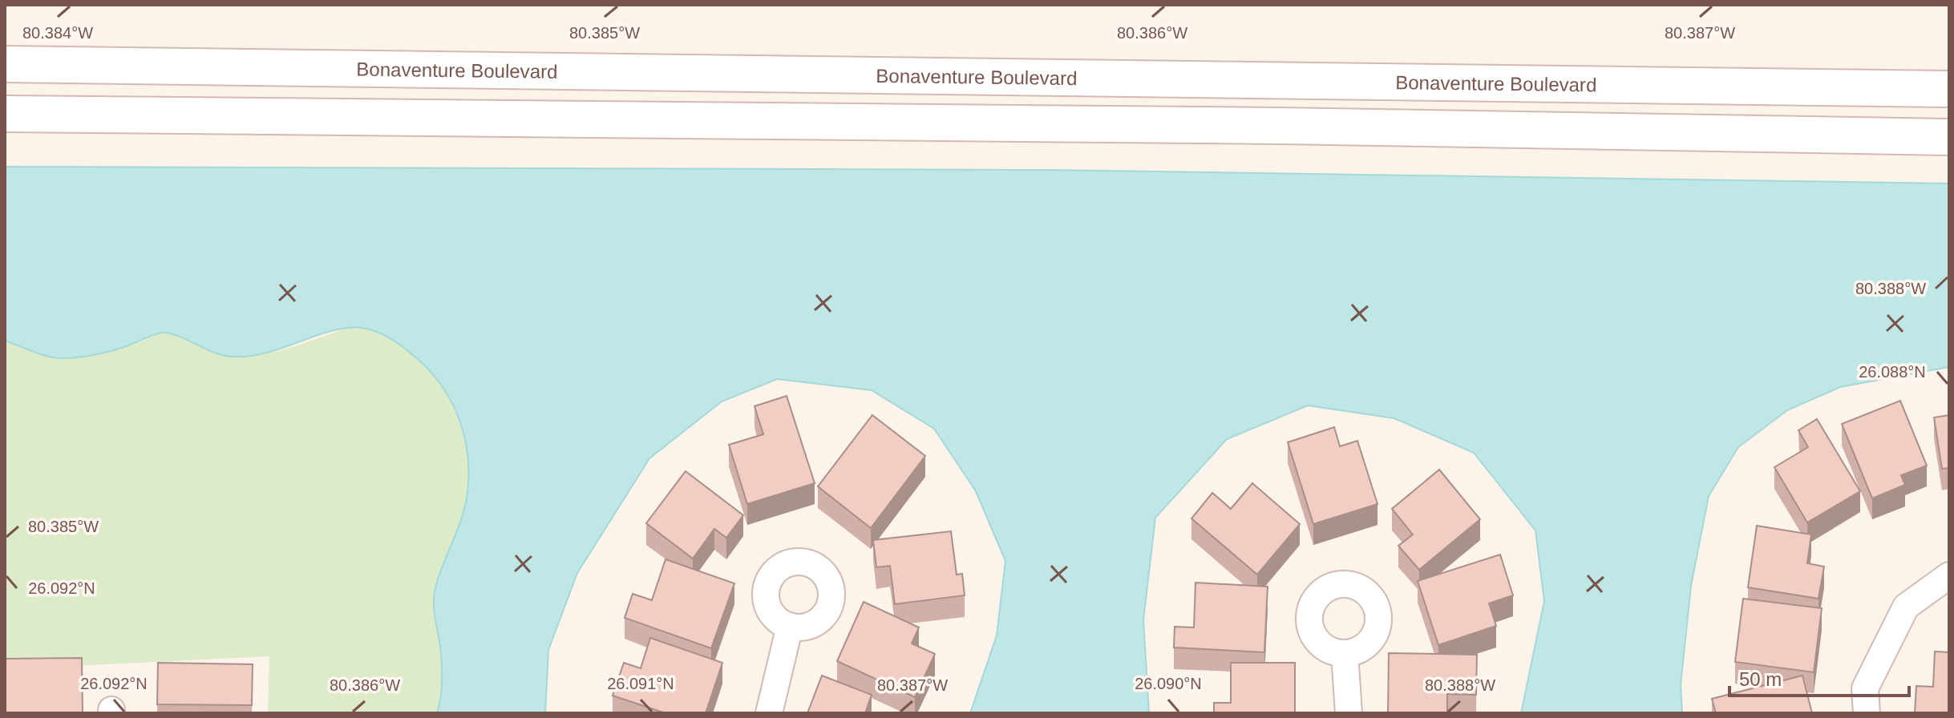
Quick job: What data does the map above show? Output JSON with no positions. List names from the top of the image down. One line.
{"streets":{"main road":["Bonaventure Boulevard"]},"scale_bar":"50 m","coordinates":["80.384°W","80.385°W","80.386°W","80.387°W","80.388°W","26.088°N","26.092°N","26.091°N","26.090°N"]}
